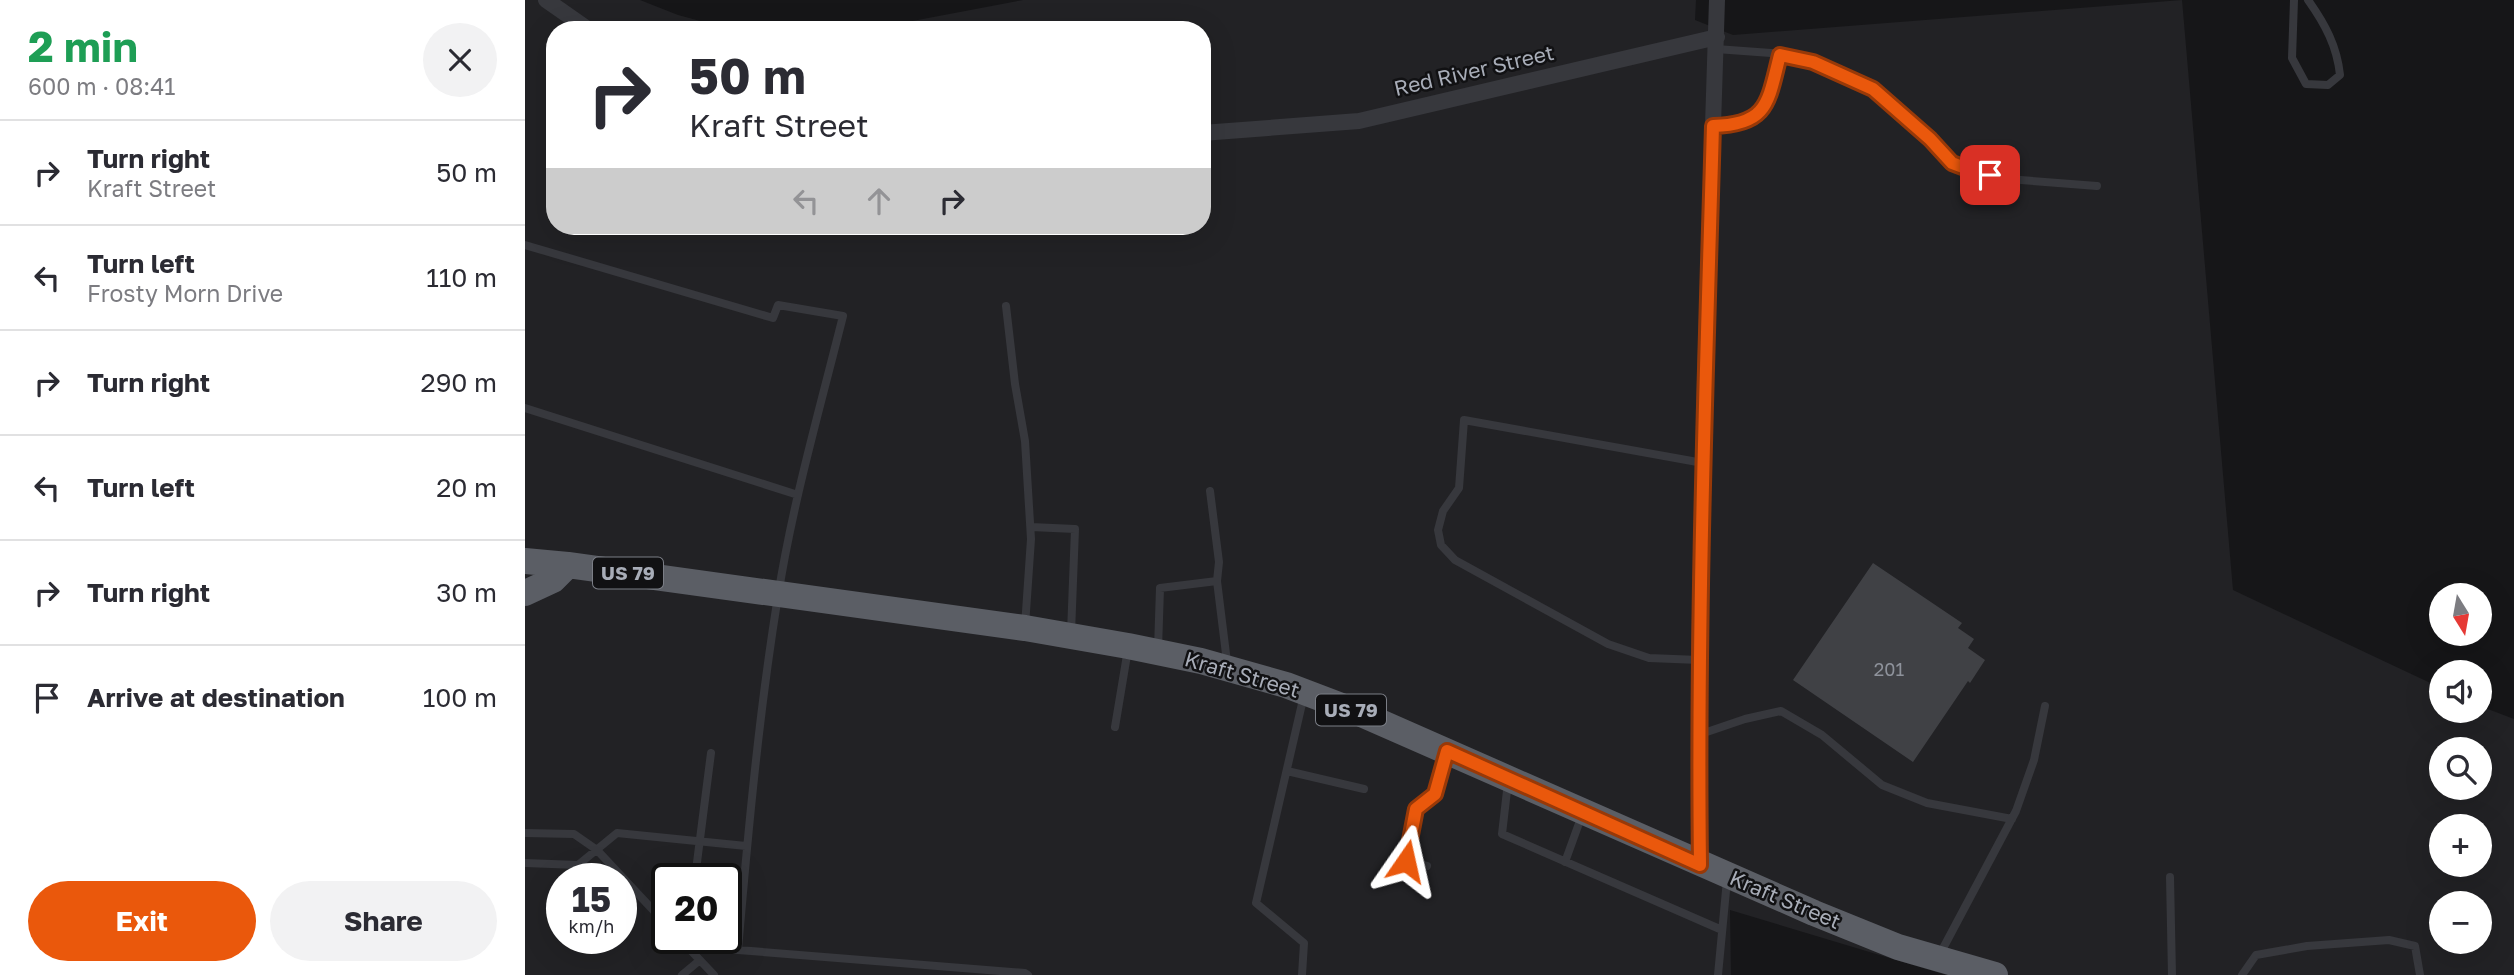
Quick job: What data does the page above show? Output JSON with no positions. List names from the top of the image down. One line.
{"streets":{"highway":["US 79","Kraft Street"],"street":["Red River Street"]},"crossings":[["US 79","Kraft Street"]],"house_numbers":["201"],"north":"bottom","page":{"heading":["2 min","600 m · 08:41"],"turn":["50 m","Kraft Street"],"list":[{"name":"Turn right","note":"Kraft Street","value":"50 m"},{"name":"Turn left","note":"Frosty Morn Drive","value":"110 m"},{"name":"Turn right","value":"290 m"},{"name":"Turn left","value":"20 m"},{"name":"Turn right","value":"30 m"},{"name":"Arrive at destination","value":"100 m"}],"map_buttons":["+","−"],"speed":"15 km/h","limit":"20","buttons":["Exit","Share"]}}
